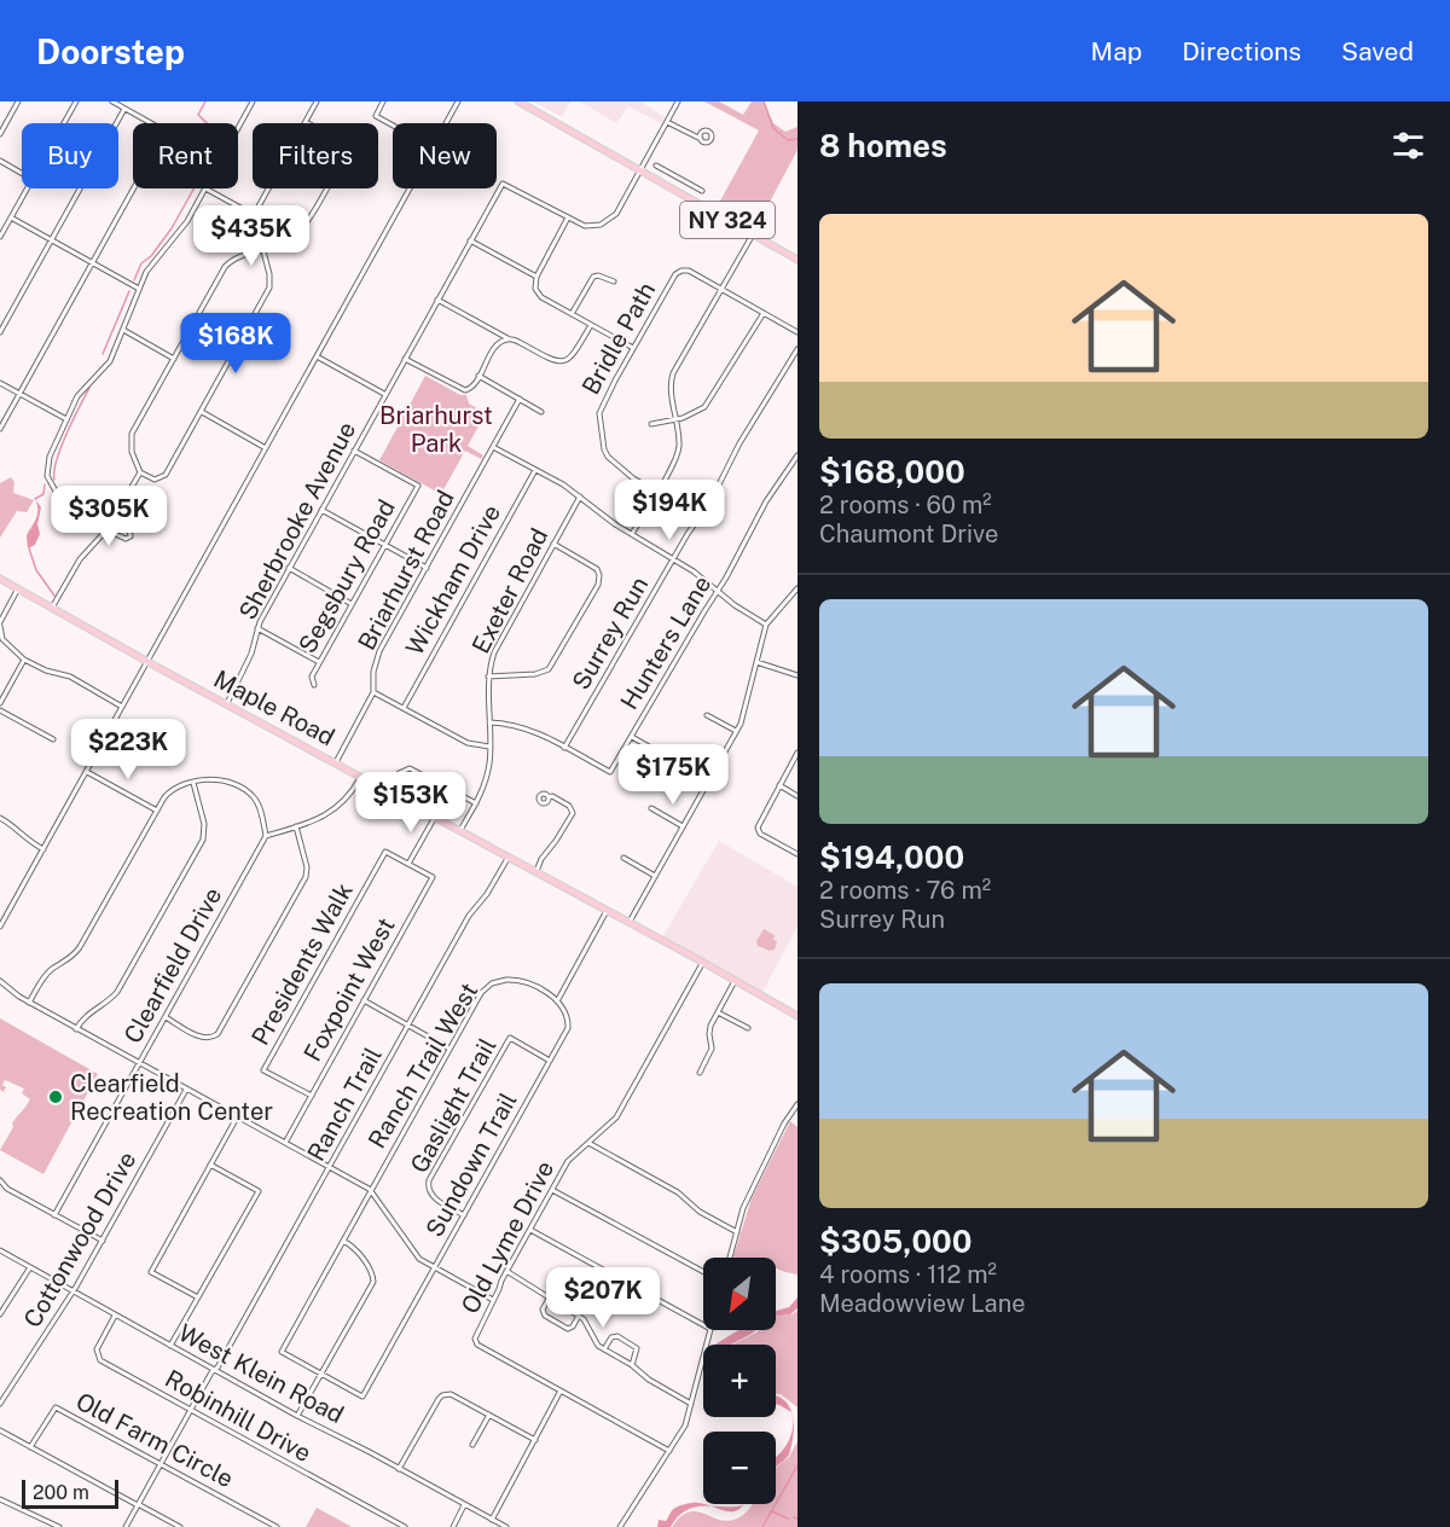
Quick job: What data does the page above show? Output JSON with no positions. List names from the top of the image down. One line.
{"streets":{"main road":["NY 324","Maple Road"],"street":["Bridle Path","Sherbrooke Avenue","Briarhurst Road","Segsbury Road","Wickham Drive","Exeter Road","Surrey Run","Hunters Lane","Presidents Walk","Clearfield Drive","Foxpoint West","Ranch Trail West","Ranch Trail","Gaslight Trail","Sundown Trail","Old Lyme Drive","Cottonwood Drive","West Klein Road","Robinhill Drive","Old Farm Circle"]},"crossings":[["Sherbrooke Avenue","Segsbury Road"],["Sherbrooke Avenue","Maple Road"],["Briarhurst Road","Maple Road"],["Exeter Road","Hunters Lane"],["Exeter Road","Maple Road"],["Surrey Run","Hunters Lane"],["Maple Road","Ranch Trail"],["Maple Road","Old Lyme Drive"],["Presidents Walk","Foxpoint West"],["Ranch Trail West","Sundown Trail"],["Ranch Trail","West Klein Road"],["Ranch Trail","Robinhill Drive"],["Ranch Trail","Old Farm Circle"],["Gaslight Trail","Sundown Trail"],["Cottonwood Drive","West Klein Road"],["West Klein Road","Robinhill Drive"]],"parks":["Briarhurst Park"],"places":["Clearfield Recreation Center"],"scale_bar":"200 m","north":"bottom left","page":{"header":"Doorstep","nav":["Map","Directions","Saved"],"heading":"8 homes","chip":["Buy","Rent","Filters","New"],"list":[{"name":"$168,000","note":"2 rooms · 60 m² · Chaumont Drive"},{"name":"$194,000","note":"2 rooms · 76 m² · Surrey Run"},{"name":"$305,000","note":"4 rooms · 112 m² · Meadowview Lane"}],"price":["$435K","$168K","$194K","$305K","$223K","$175K","$153K","$207K"],"map_buttons":["+","−"],"scale":"200 m"}}
